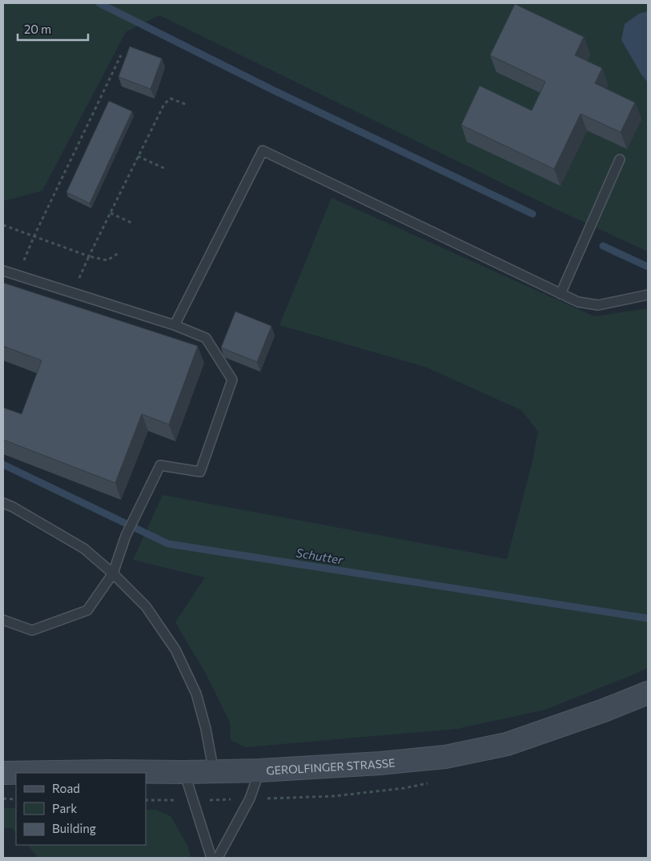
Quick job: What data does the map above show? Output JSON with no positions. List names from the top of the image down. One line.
{"streets":{"street":["GEROLFINGER STRASSE"]},"water":["Schutter"],"legend":["Road","Park","Building"],"scale_bar":"20 m"}
